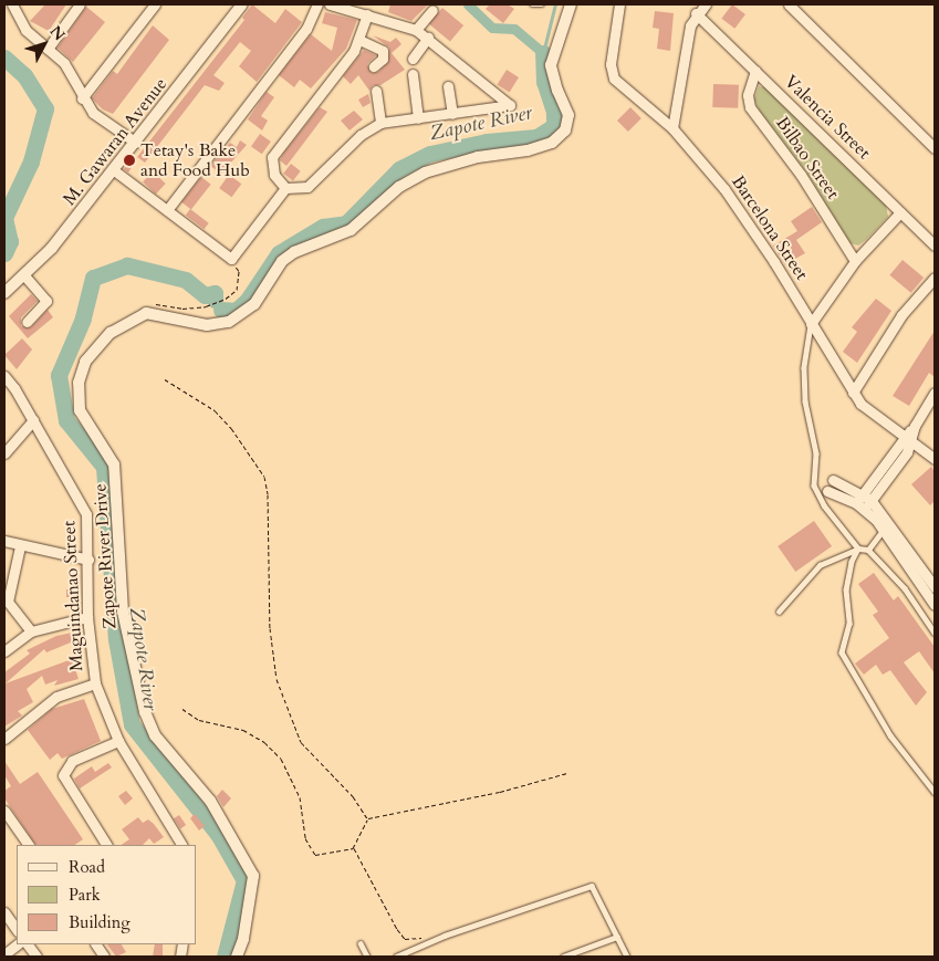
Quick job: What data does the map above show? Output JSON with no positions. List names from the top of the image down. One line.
{"streets":{"street":["Valencia Street","M. Gawaran Avenue","Bilbao Street","Barcelona Street","Zapote River Drive","Maguindanao Street"]},"crossings":[["Valencia Street","Bilbao Street"]],"water":["Zapote River"],"places":["Tetay's Bake and Food Hub"],"legend":["Road","Park","Building"],"north":"top right"}
